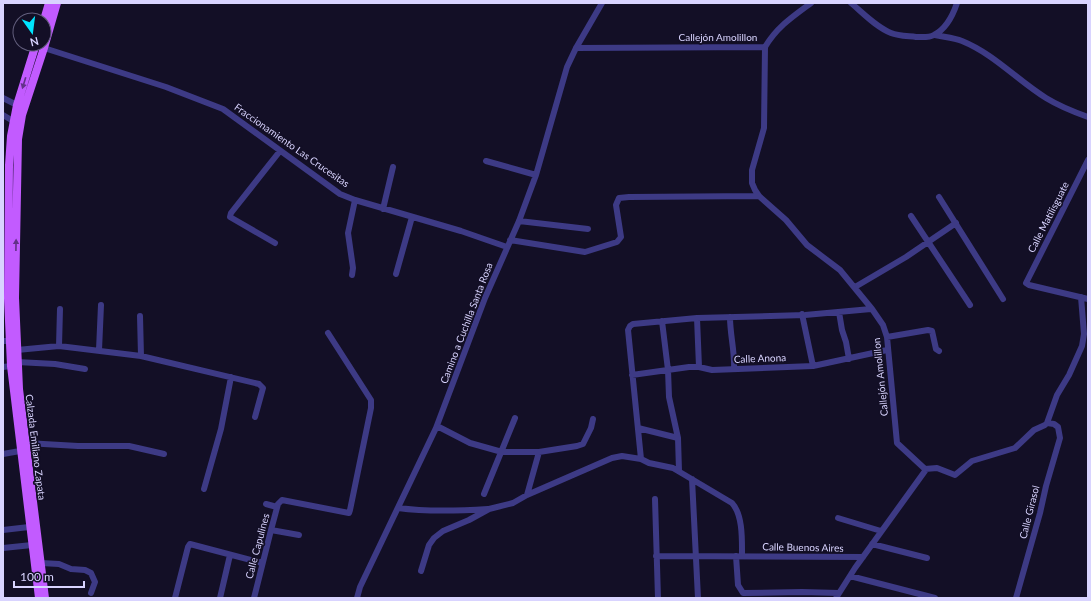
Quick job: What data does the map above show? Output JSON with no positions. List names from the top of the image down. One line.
{"streets":{"main road":["Calzada Emiliano Zapata"],"street":["Callejón Amolillon","Fraccionamiento Las Crucesitas","Calle Matilisguate","Camino a Cuchilla Santa Rosa","Calle Anona","Calle Girasol","Calle Capulines","Calle Buenos Aires"]},"crossings":[["Callejón Amolillon","Camino a Cuchilla Santa Rosa"],["Callejón Amolillon","Calle Anona"],["Fraccionamiento Las Crucesitas","Camino a Cuchilla Santa Rosa"]],"scale_bar":"100 m","north":"bottom"}
